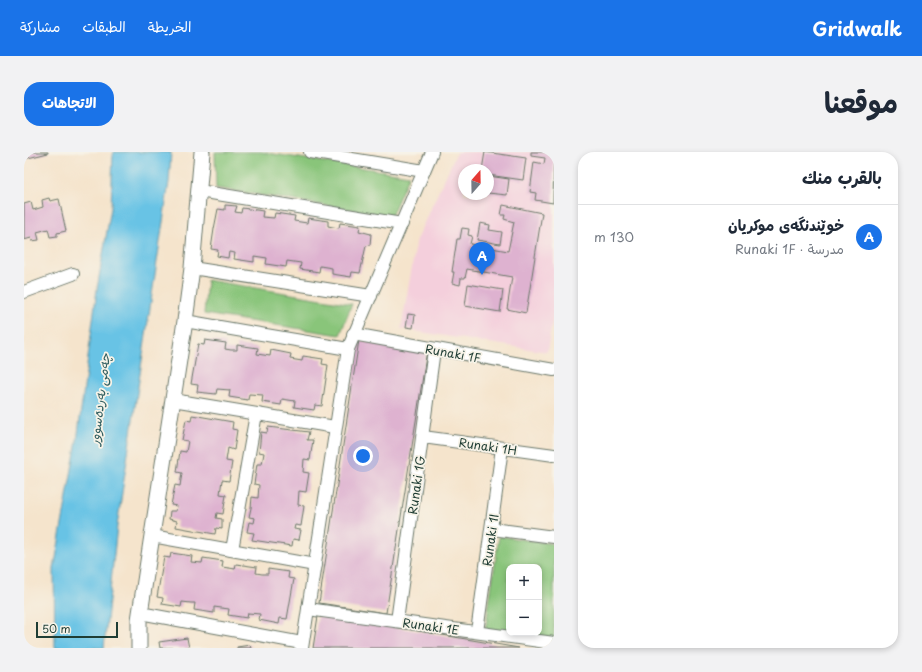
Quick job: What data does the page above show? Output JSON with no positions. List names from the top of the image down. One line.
{"streets":{"street":["Runaki 1F","Runaki 1H","Runaki 1G","Runaki 1I","Runaki 1E"]},"crossings":[["Runaki 1F","Runaki 1G"],["Runaki 1H","Runaki 1G"],["Runaki 1H","Runaki 1I"],["Runaki 1G","Runaki 1E"],["Runaki 1I","Runaki 1E"]],"water":["چەمی بەردەسوور"],"scale_bar":"50 m","north":"top","page":{"header":"Gridwalk","nav":["الخريطة","الطبقات","مشاركة"],"title":"موقعنا","buttons":"الاتجاهات","heading":"بالقرب منك","list":[{"mark":"A","name":"خوێندنگەی موکریان","note":"مدرسة · Runaki 1F","value":"130 m"}],"pins":"A","map_buttons":["+","−"],"scale":"50 m"}}
